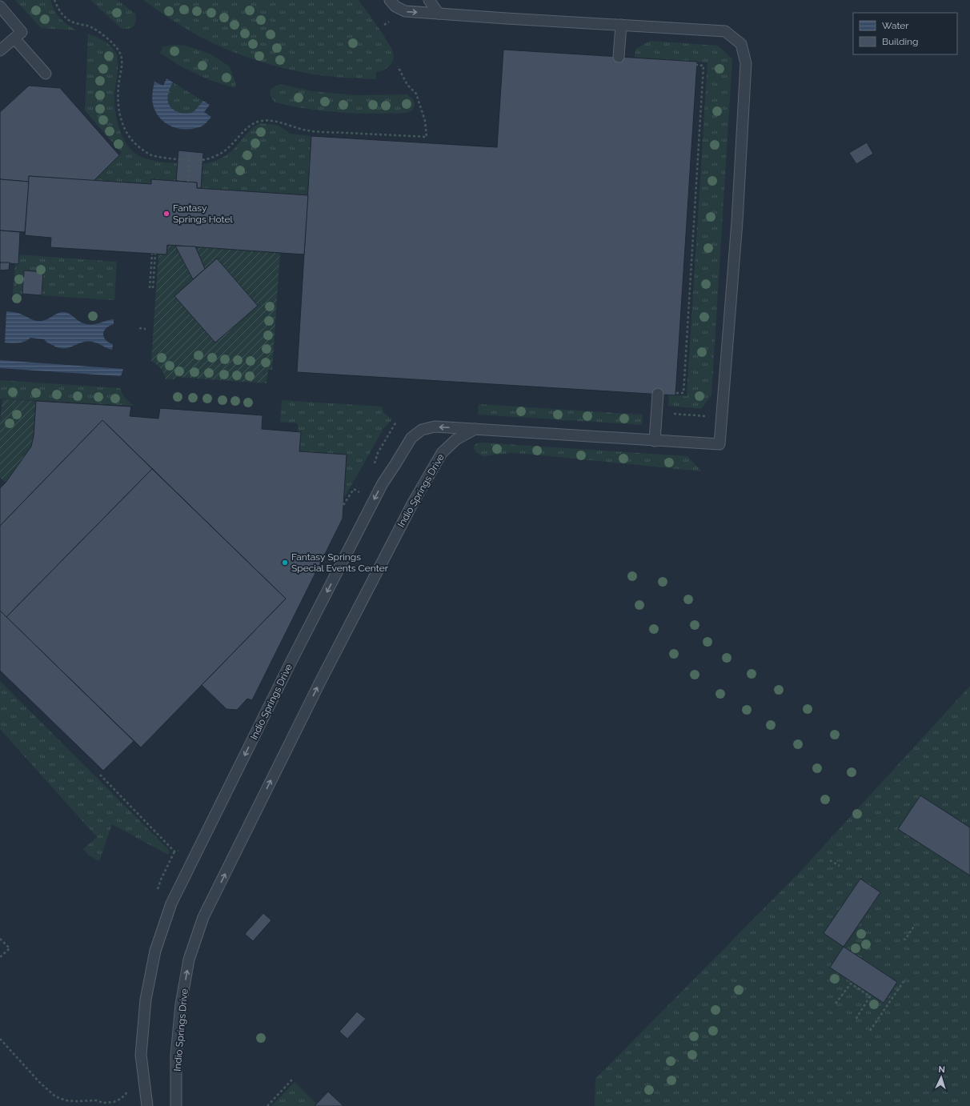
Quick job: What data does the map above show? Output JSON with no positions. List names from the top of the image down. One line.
{"streets":{"lane":["Indio Springs Drive"]},"places":["Fantasy Springs Hotel","Fantasy Springs Special Events Center"],"legend":["Water","Building"],"north":"top"}
